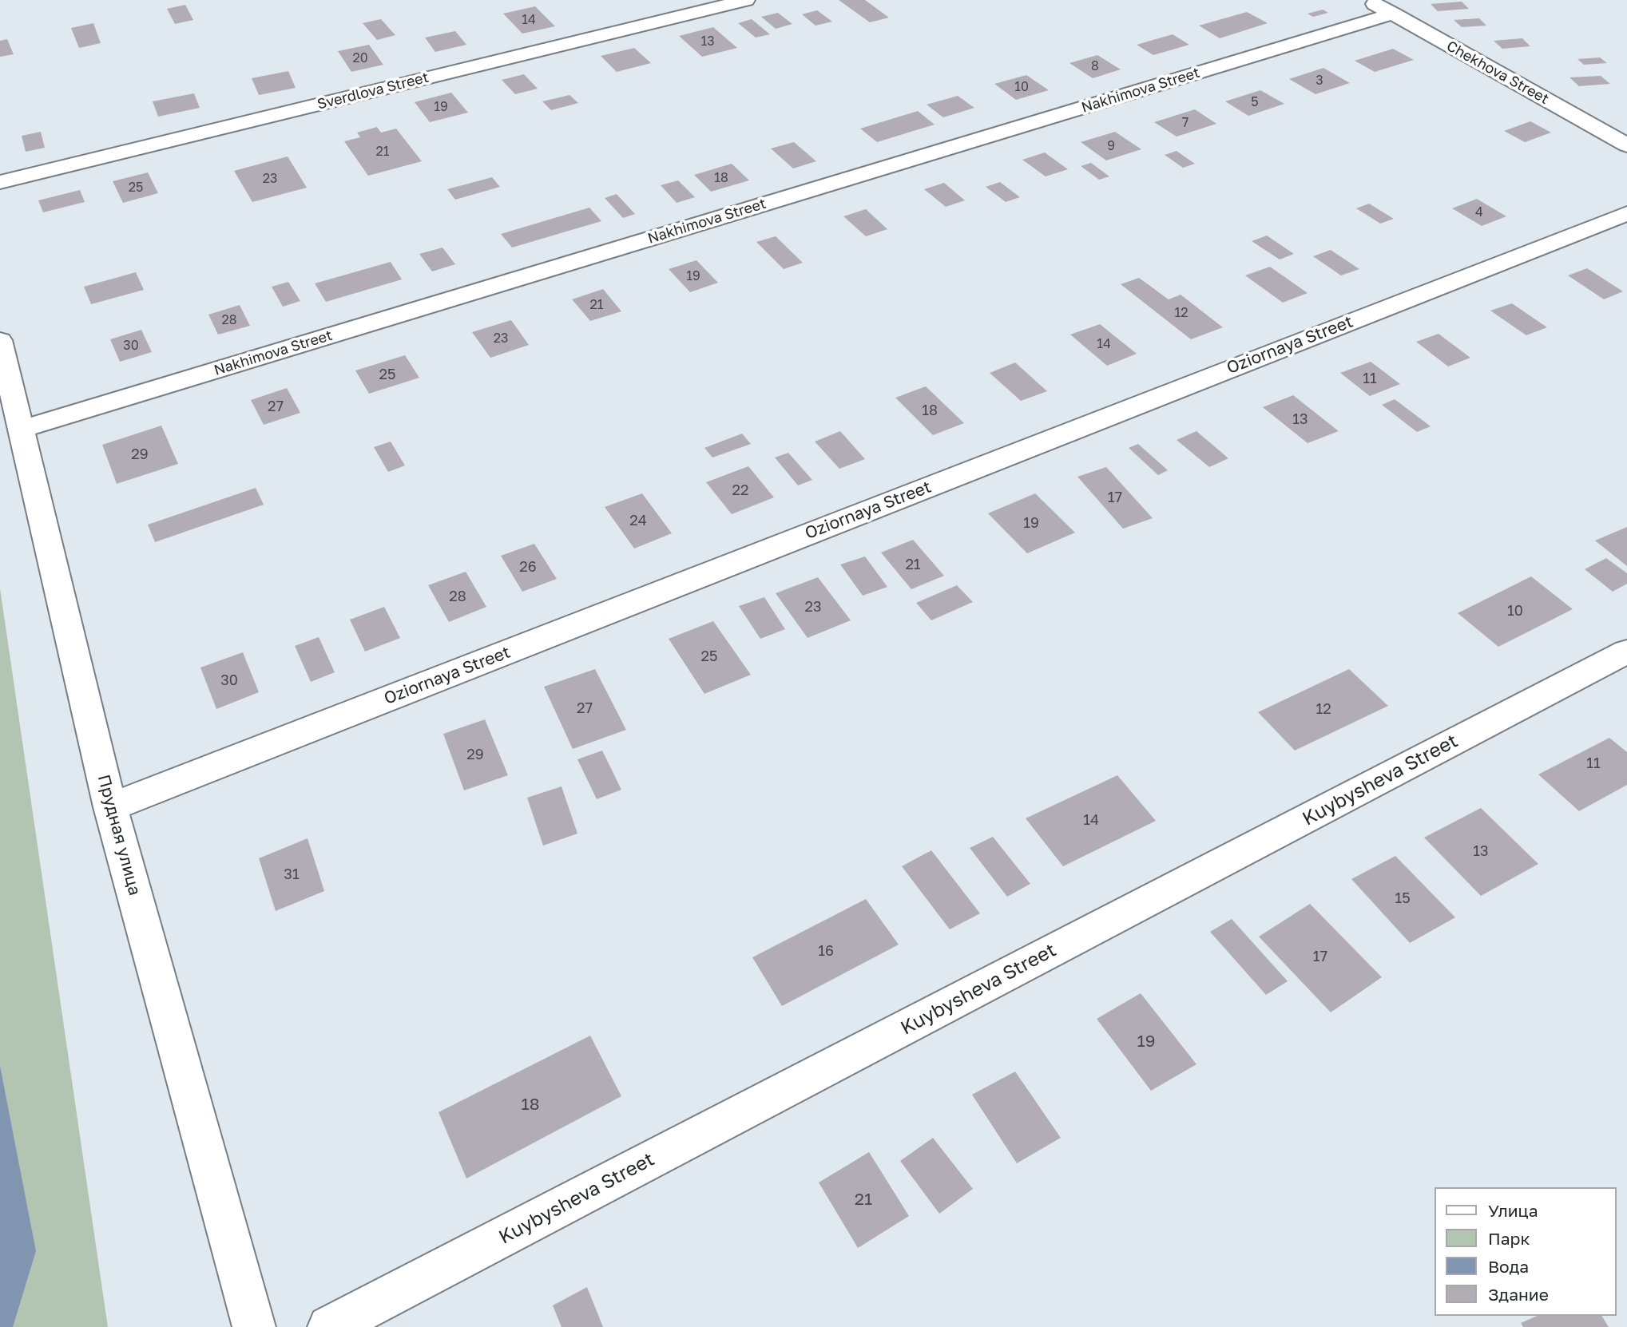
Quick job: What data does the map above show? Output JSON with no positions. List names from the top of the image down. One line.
{"streets":{"street":["Chekhova Street","Nakhimova Street","Sverdlova Street","Oziornaya Street","Kuybysheva Street","Прудная улица"]},"crossings":[["Chekhova Street","Nakhimova Street"],["Nakhimova Street","Прудная улица"],["Oziornaya Street","Прудная улица"]],"house_numbers":["14","13","20","8","3","10","5","19","7","9","21","18","23","25","4","19","21","12","28","23","14","30","25","11","27","18","13","29","22","17","24","19","21","26","28","23","10","25","30","27","12","29","11","14","13","31","15","16","17","19","18","21"],"legend":["Улица","Парк","Вода","Здание"]}
